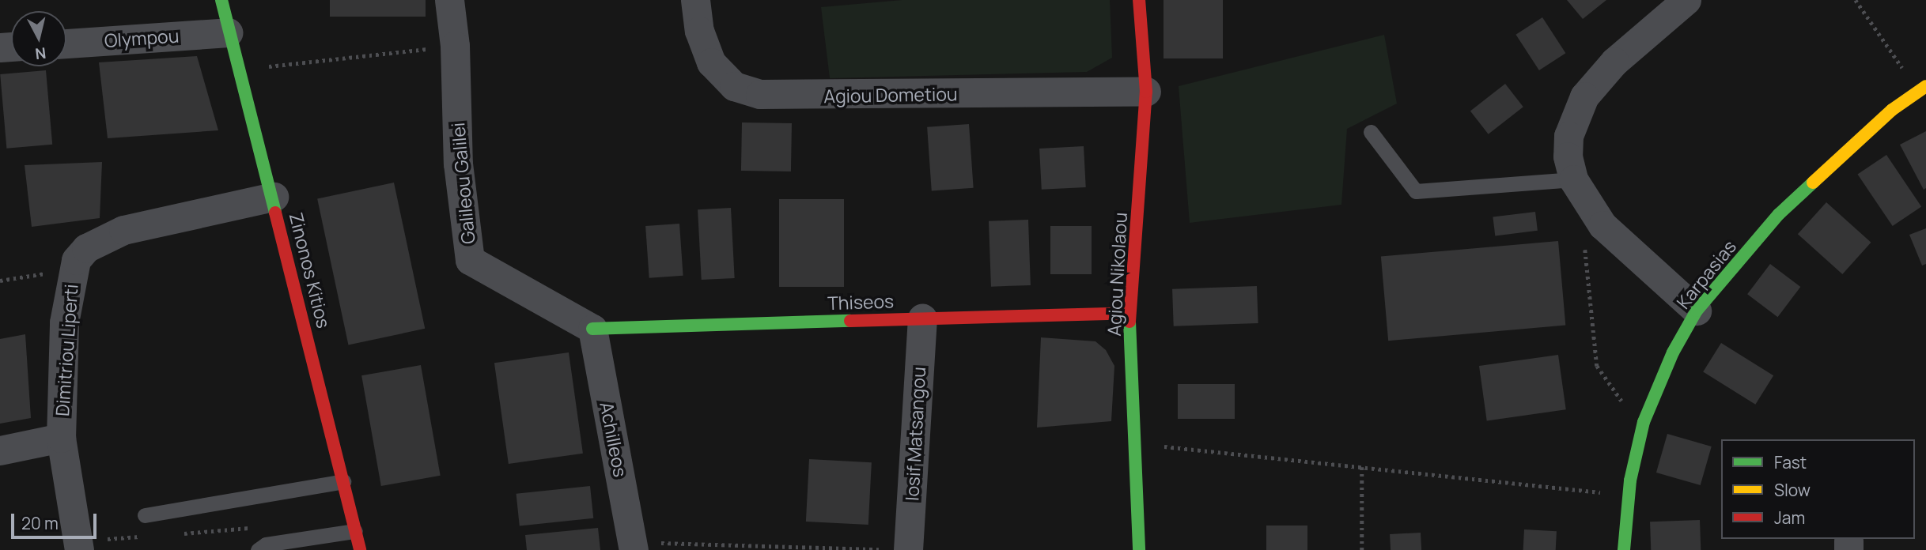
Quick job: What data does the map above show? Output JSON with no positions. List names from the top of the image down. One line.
{"streets":{"street":["Olympou","Agiou Dometiou","Galileou Galilei","Zinonos Kitios","Agiou Nikolaou","Karpasias","Thiseos","Dimitriou Liperti","Iosif Matsangou","Achilleos"]},"crossings":[["Olympou","Zinonos Kitios"],["Agiou Dometiou","Agiou Nikolaou"],["Galileou Galilei","Thiseos"],["Galileou Galilei","Achilleos"],["Zinonos Kitios","Dimitriou Liperti"],["Agiou Nikolaou","Thiseos"],["Thiseos","Iosif Matsangou"],["Thiseos","Achilleos"]],"legend":["Fast","Slow","Jam"],"scale_bar":"20 m","north":"bottom"}
